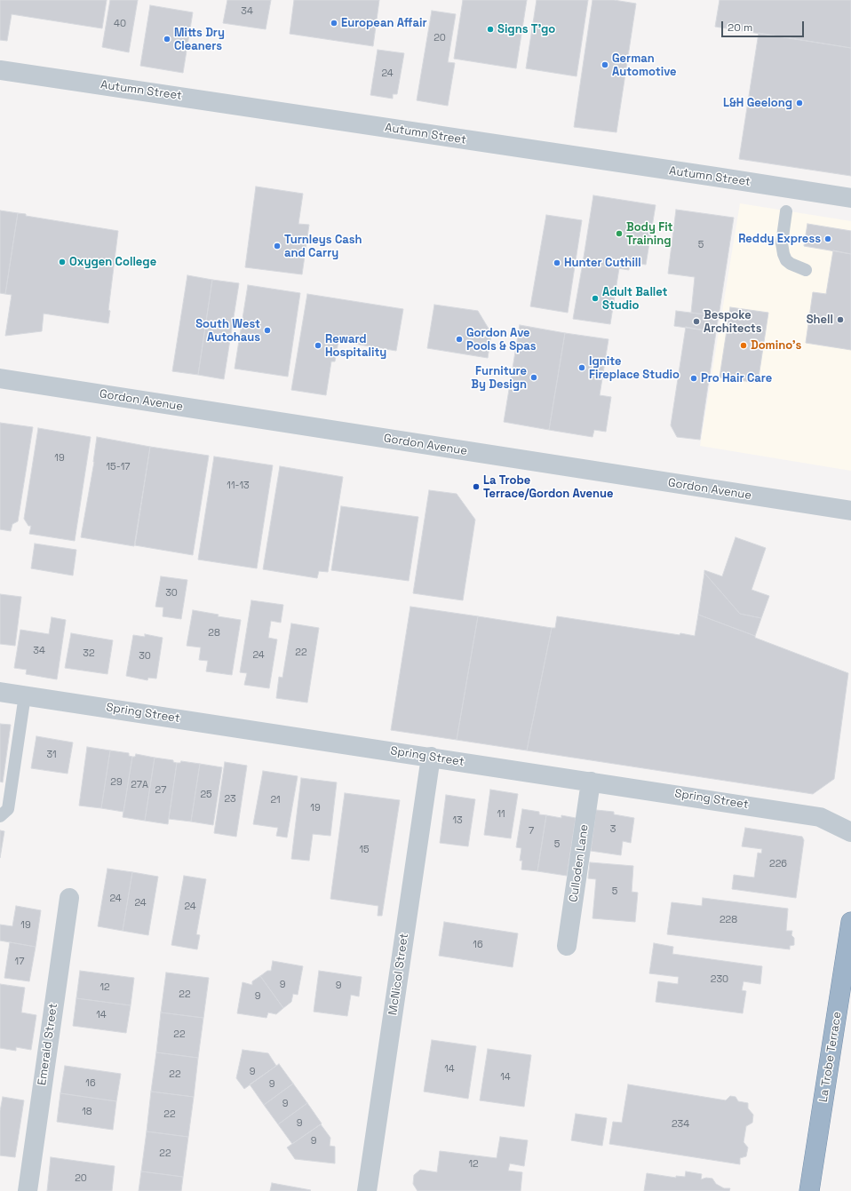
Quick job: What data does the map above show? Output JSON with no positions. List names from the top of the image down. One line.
{"streets":{"highway":["La Trobe Terrace"],"street":["Autumn Street","Gordon Avenue","Spring Street","Culloden Lane","McNicol Street","Emerald Street"]},"crossings":[["Spring Street","Culloden Lane"],["Spring Street","McNicol Street"]],"places":["European Affair","Signs T'go","Mitts Dry Cleaners","German Automotive","L&H Geelong","Body Fit Training","Reddy Express","Turnleys Cash and Carry","Oxygen College","Hunter Cuthill","Adult Ballet Studio","Shell","Bespoke Architects","South West Autohaus","Gordon Ave Pools & Spas","Reward Hospitality","Domino's","Ignite Fireplace Studio","Furniture By Design","Pro Hair Care","La Trobe Terrace/Gordon Avenue"],"house_numbers":["34","40","20","24","5","19","15-17","11-13","30","28","34","22","32","24","30","31","29","27A","27","25","23","21","19","11","13","3","7","5","15","226","5","24","24","24","228","19","16","17","230","9","9","12","22","9","14","22","14","9","22","14","16","9","9","18","22","9","234","9","22","12","20"],"scale_bar":"20 m"}
